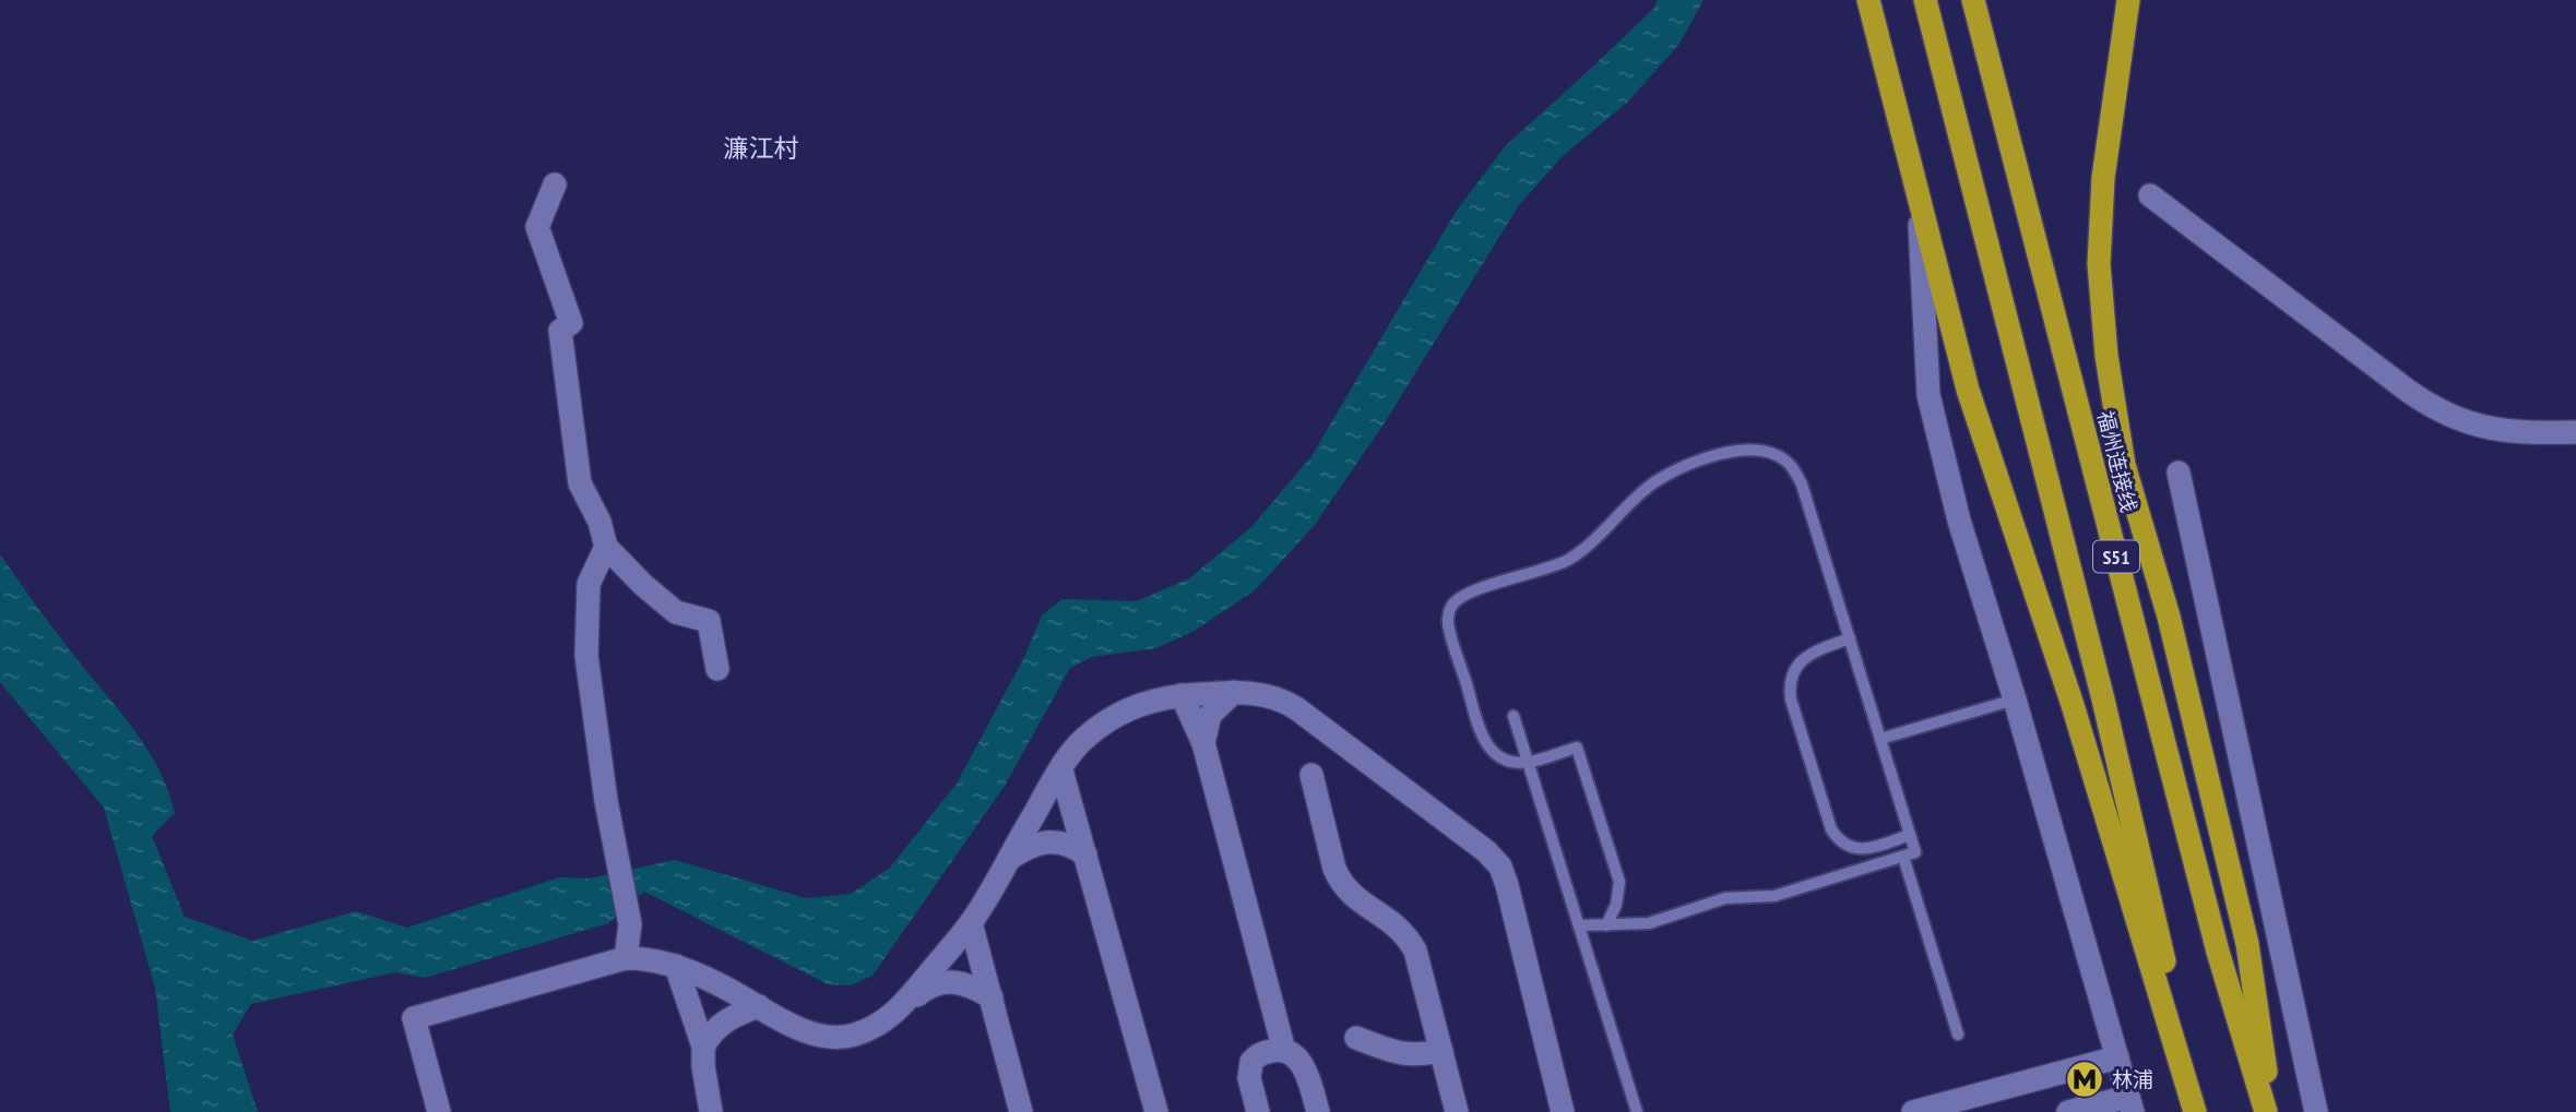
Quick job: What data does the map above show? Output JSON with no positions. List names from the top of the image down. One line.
{"streets":{"highway":["福州连接线","S51"]},"districts":["濂江村"],"places":{"metro station":["林浦"]}}
